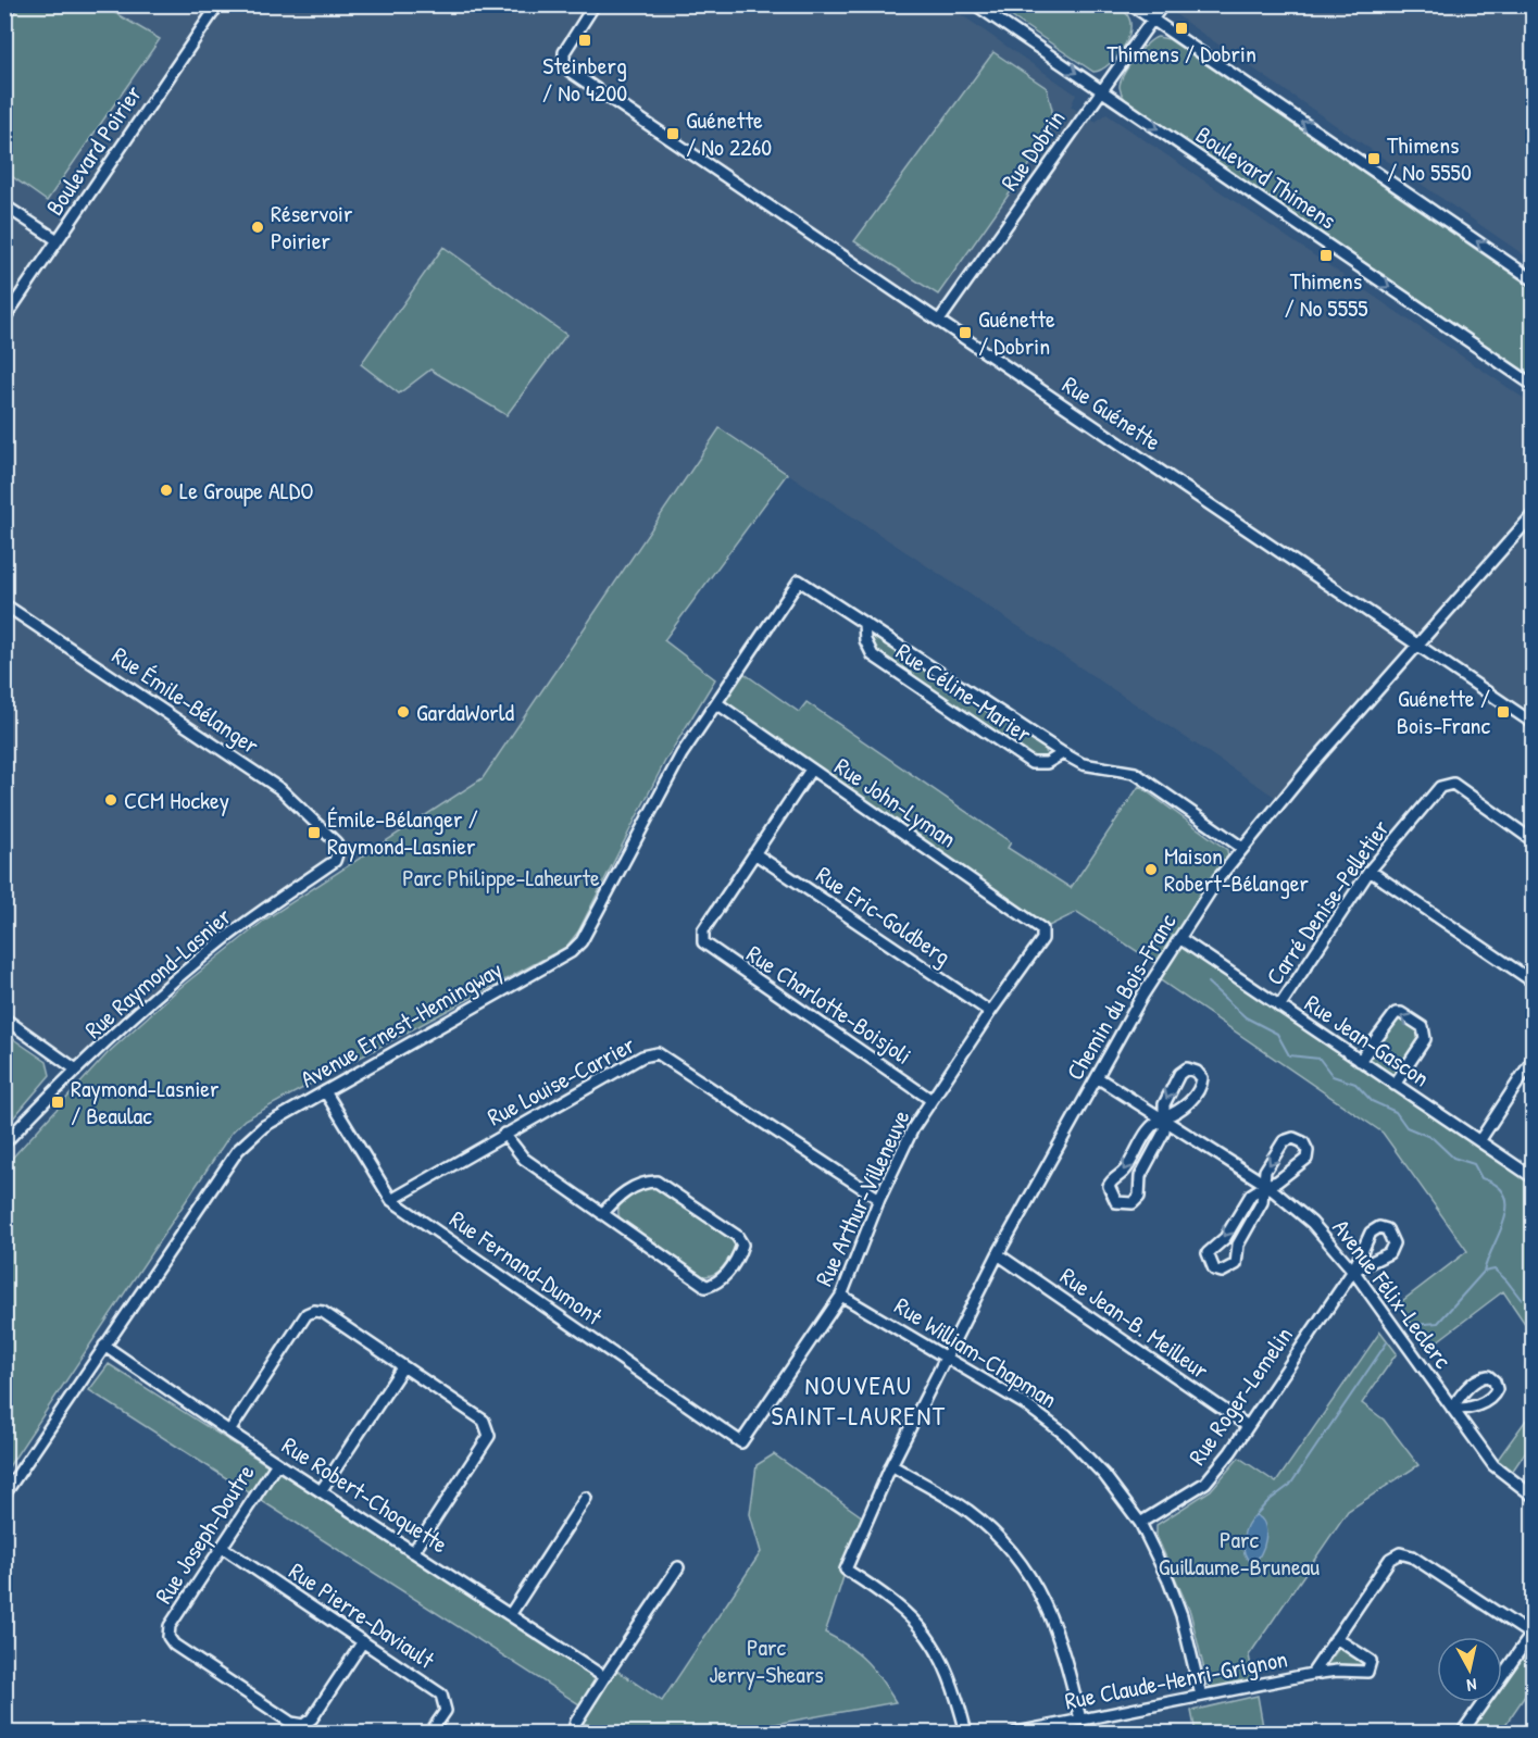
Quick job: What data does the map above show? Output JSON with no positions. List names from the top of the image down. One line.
{"streets":{"street":["Boulevard Poirier","Rue Dobrin","Boulevard Thimens","Rue Guénette","Rue Céline-Marier","Rue Émile-Bélanger","Rue John-Lyman","Carré Denise-Pelletier","Rue Eric-Goldberg","Rue Raymond-Lasnier","Chemin du Bois-Franc","Rue Charlotte-Boisjoli","Avenue Ernest-Hemingway","Rue Jean-Gascon","Rue Louise-Carrier","Rue Arthur-Villeneuve","Rue Fernand-Dumont","Avenue Félix-Leclerc","Rue Jean-B. Meilleur","Rue William-Chapman","Rue Roger-Lemelin","Rue Robert-Choquette","Rue Joseph-Doutre","Rue Pierre-Daviault","Rue Claude-Henri-Grignon"]},"crossings":[["Rue Dobrin","Boulevard Thimens"],["Rue Dobrin","Rue Guénette"],["Rue Guénette","Chemin du Bois-Franc"],["Rue Céline-Marier","Chemin du Bois-Franc"],["Rue Céline-Marier","Avenue Ernest-Hemingway"],["Rue Émile-Bélanger","Rue Raymond-Lasnier"],["Rue John-Lyman","Avenue Ernest-Hemingway"],["Rue John-Lyman","Rue Arthur-Villeneuve"],["Carré Denise-Pelletier","Rue Jean-Gascon"],["Rue Eric-Goldberg","Rue Charlotte-Boisjoli"],["Rue Eric-Goldberg","Rue Arthur-Villeneuve"],["Chemin du Bois-Franc","Rue Jean-Gascon"],["Chemin du Bois-Franc","Avenue Félix-Leclerc"],["Chemin du Bois-Franc","Rue Jean-B. Meilleur"],["Chemin du Bois-Franc","Rue William-Chapman"],["Rue Charlotte-Boisjoli","Rue Arthur-Villeneuve"],["Avenue Ernest-Hemingway","Rue Fernand-Dumont"],["Avenue Ernest-Hemingway","Rue Robert-Choquette"],["Rue Louise-Carrier","Rue Arthur-Villeneuve"],["Rue Louise-Carrier","Rue Fernand-Dumont"],["Rue Arthur-Villeneuve","Rue Fernand-Dumont"],["Rue Arthur-Villeneuve","Rue William-Chapman"],["Avenue Félix-Leclerc","Rue Roger-Lemelin"],["Rue Jean-B. Meilleur","Rue Roger-Lemelin"],["Rue William-Chapman","Rue Roger-Lemelin"],["Rue William-Chapman","Rue Claude-Henri-Grignon"],["Rue Robert-Choquette","Rue Joseph-Doutre"],["Rue Joseph-Doutre","Rue Pierre-Daviault"]],"districts":["NOUVEAU SAINT-LAURENT"],"parks":["Parc Philippe-Laheurte","Parc Guillaume-Bruneau","Parc Jerry-Shears"],"places":{"transit":["Thimens / Dobrin","Steinberg / No 4200","Guénette / No 2260","Thimens / No 5550","Thimens / No 5555","Guénette / Dobrin","Guénette / Bois-Franc","Émile-Bélanger / Raymond-Lasnier","Raymond-Lasnier / Beaulac"],"other":["Réservoir Poirier","Le Groupe ALDO","GardaWorld","CCM Hockey","Maison Robert-Bélanger"]},"north":"bottom"}
